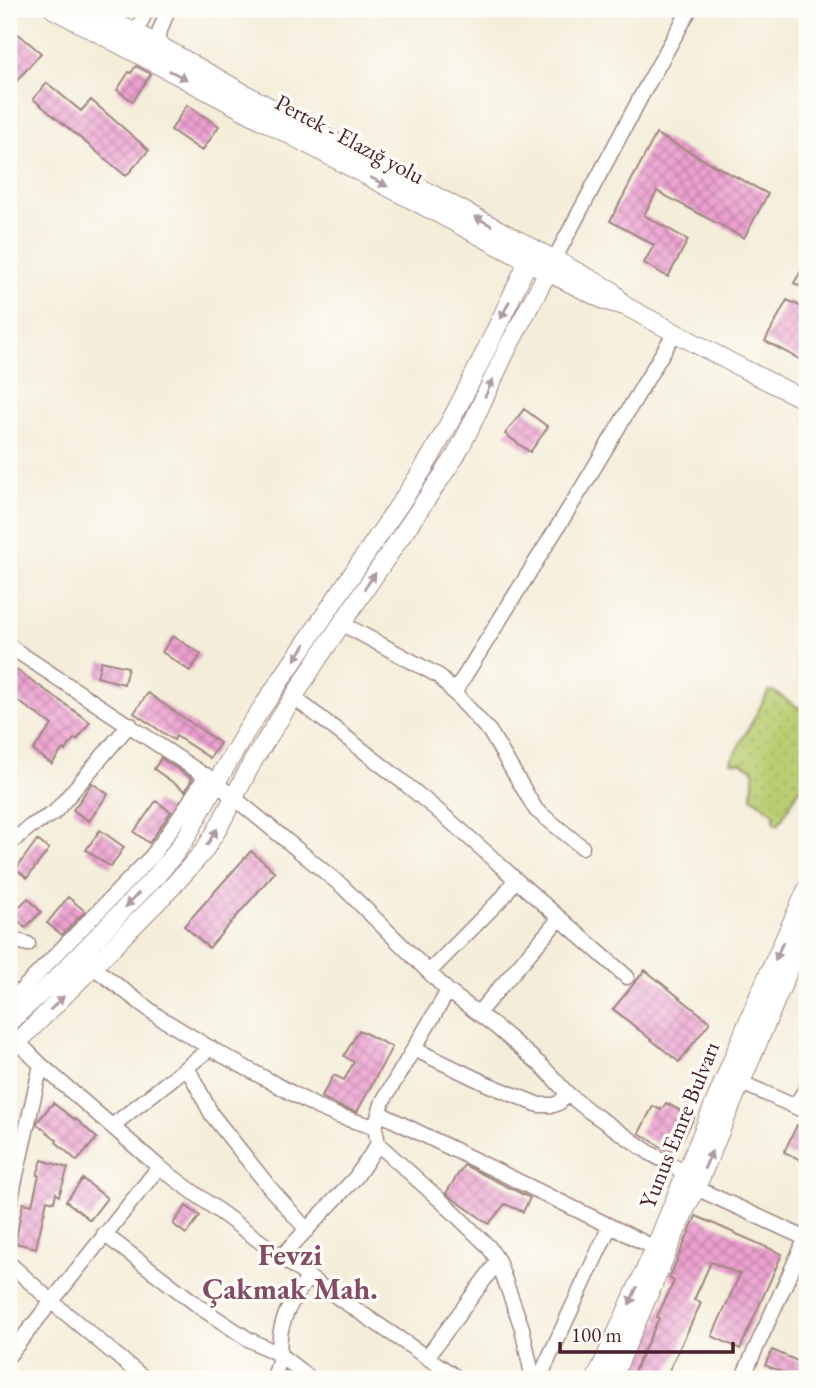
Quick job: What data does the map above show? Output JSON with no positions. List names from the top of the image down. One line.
{"streets":{"main road":["Pertek - Elazığ yolu","Yunus Emre Bulvarı"]},"districts":["Fevzi Çakmak Mah."],"scale_bar":"100 m"}
